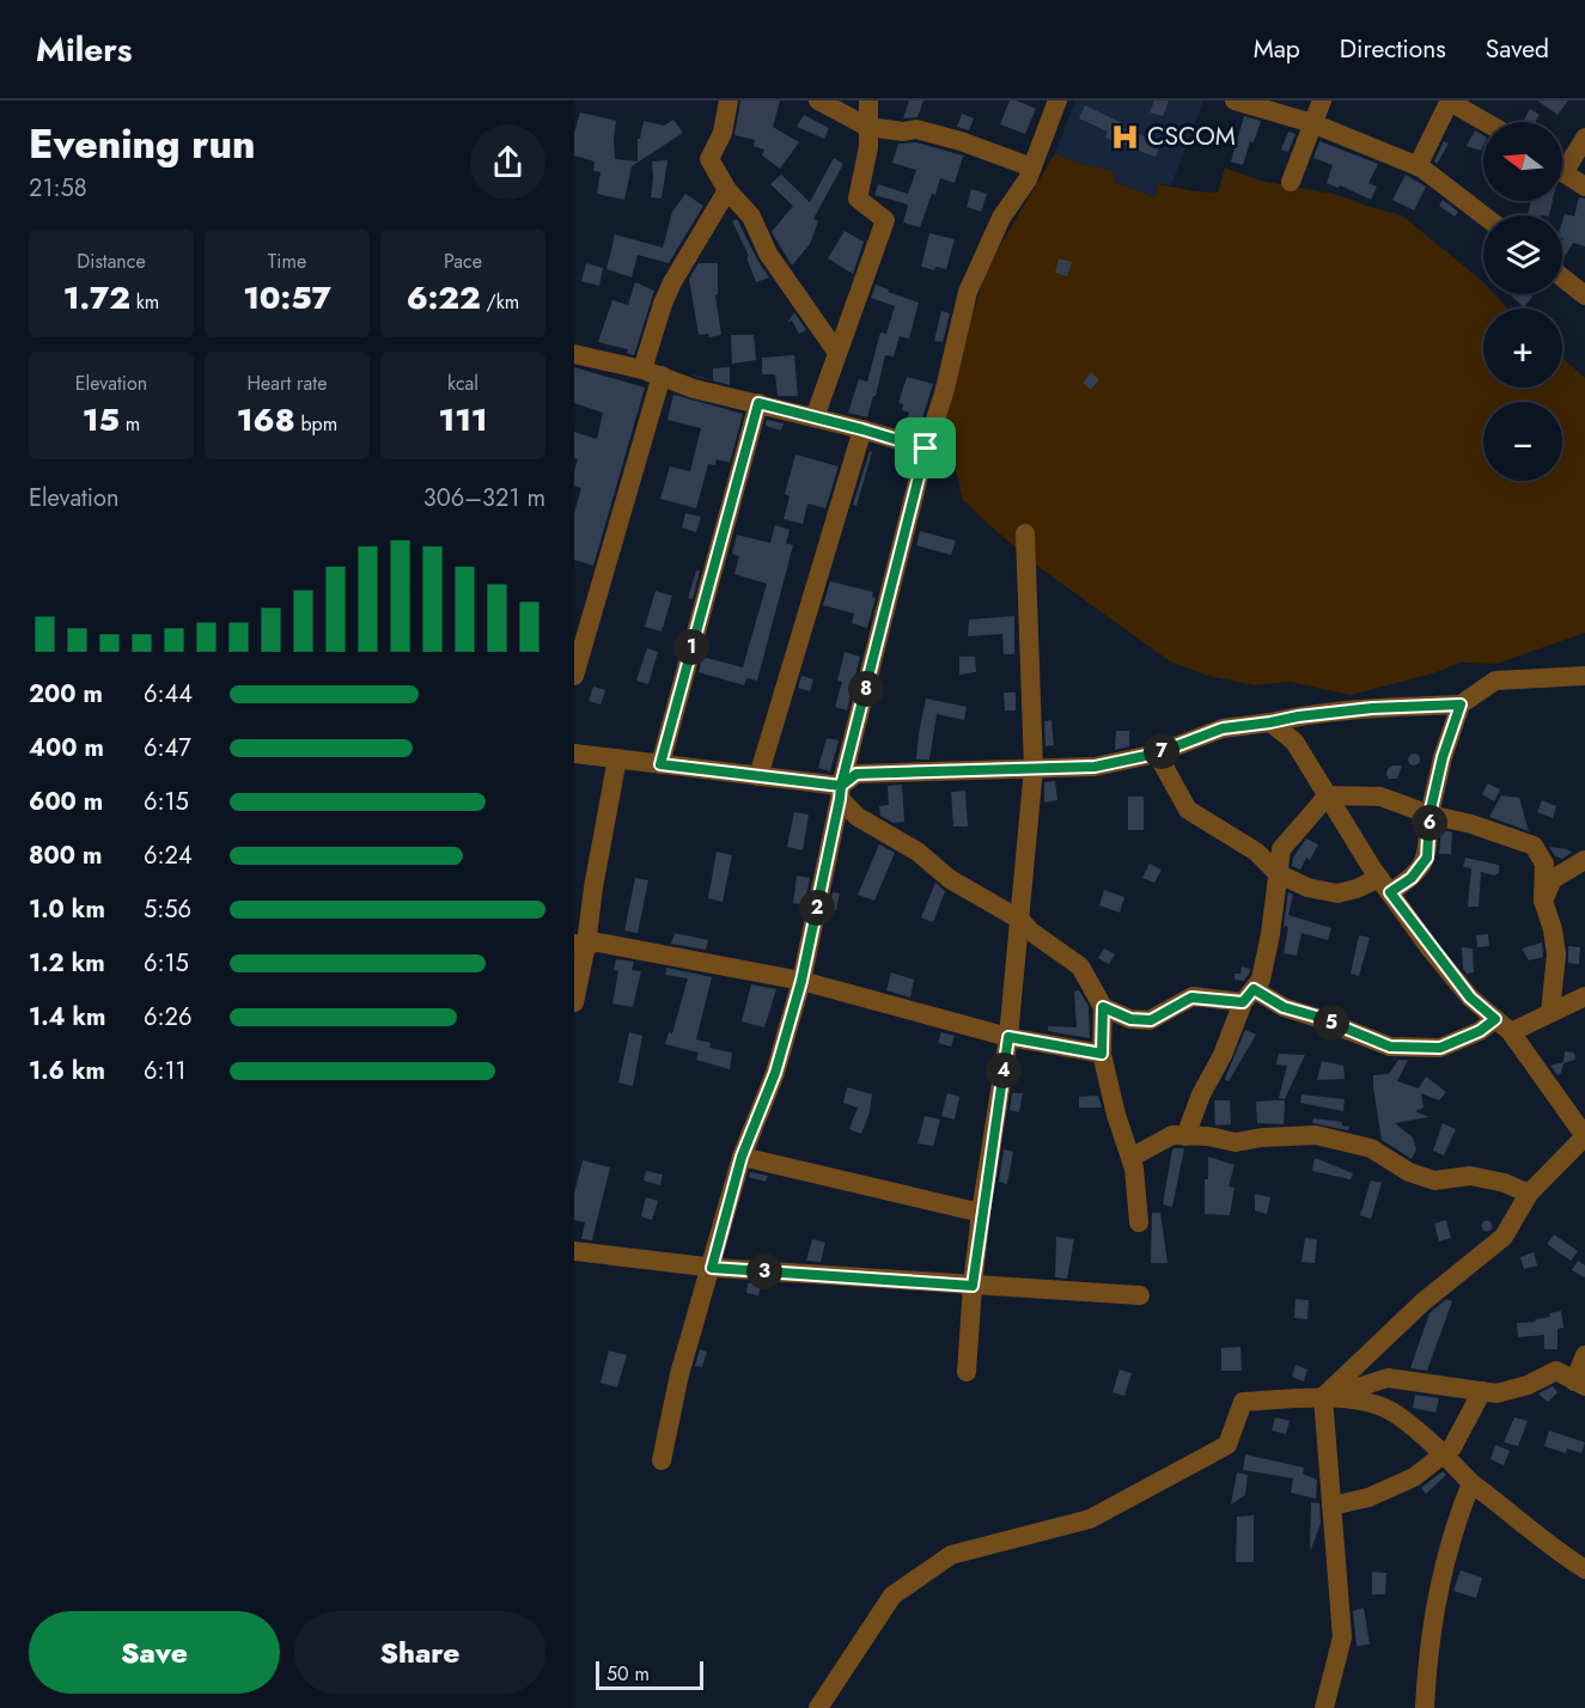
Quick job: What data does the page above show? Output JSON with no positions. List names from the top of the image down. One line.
{"places":{"hospital":["CSCOM"]},"scale_bar":"50 m","north":"left","page":{"header":"Milers","nav":["Map","Directions","Saved"],"heading":["Evening run","21:58"],"map_buttons":["+","−"],"stats":[["Distance","1.72 km"],["Time","10:57"],["Pace","6:22 /km"],["Elevation","15 m"],["Heart rate","168 bpm"],["kcal","111"]],"chart":["Elevation","306–321 m"],"pins":["1","8","7","6","2","5","4","3"],"list":[{"name":"200 m","note":"6:44"},{"name":"400 m","note":"6:47"},{"name":"600 m","note":"6:15"},{"name":"800 m","note":"6:24"},{"name":"1.0 km","note":"5:56"},{"name":"1.2 km","note":"6:15"},{"name":"1.4 km","note":"6:26"},{"name":"1.6 km","note":"6:11"}],"buttons":["Save","Share"],"scale":"50 m"}}
